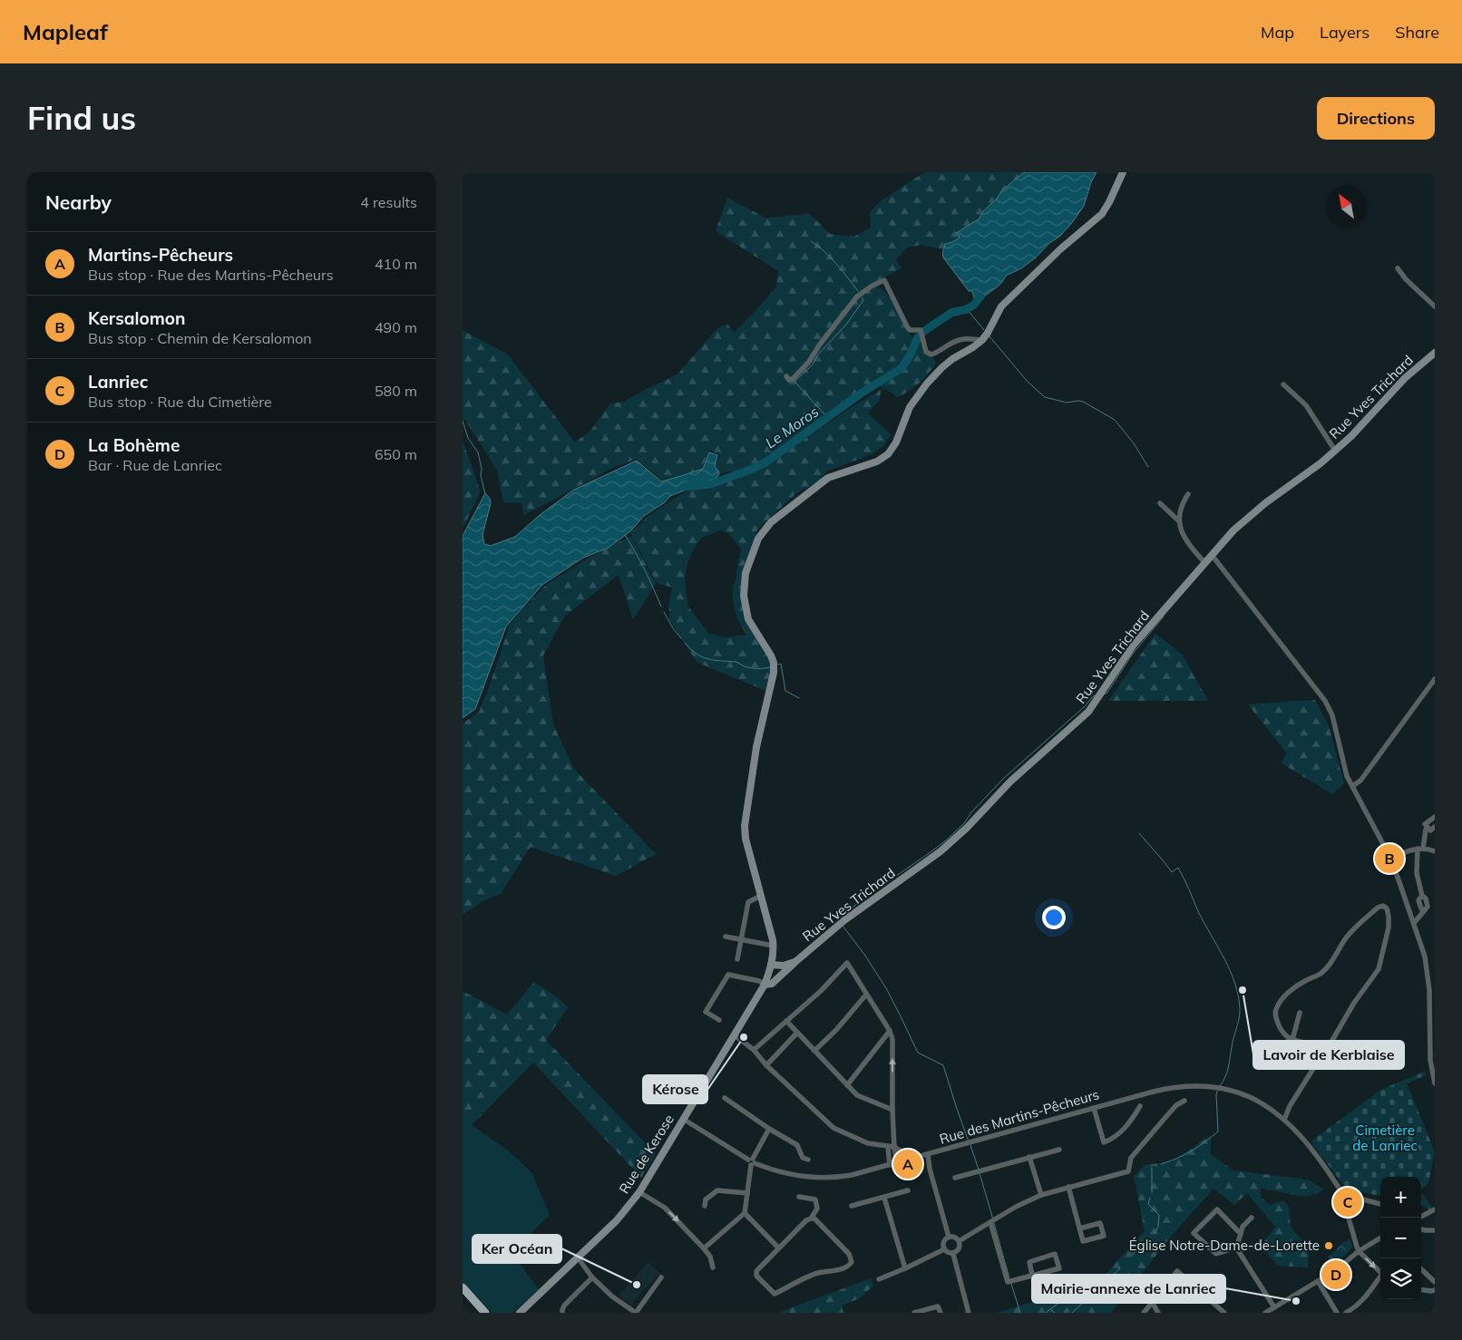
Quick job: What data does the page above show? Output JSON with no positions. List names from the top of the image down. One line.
{"streets":{"main road":["Rue Yves Trichard","Rue de Kerose"],"street":["Rue des Martins-Pêcheurs"]},"crossings":[["Rue des Martins-Pêcheurs","Rue de Kerose"]],"water":["Le Moros"],"parks":["Cimetière de Lanriec"],"places":["Lavoir de Kerblaise","Kérose","Église Notre-Dame-de-Lorette","Ker Océan","Mairie-annexe de Lanriec"],"north":"top left","page":{"header":"Mapleaf","nav":["Map","Layers","Share"],"buttons":"Directions","title":"Find us","heading":["Nearby","4 results"],"list":[{"mark":"A","name":"Martins-Pêcheurs","note":"Bus stop · Rue des Martins-Pêcheurs","value":"410 m"},{"mark":"B","name":"Kersalomon","note":"Bus stop · Chemin de Kersalomon","value":"490 m"},{"mark":"C","name":"Lanriec","note":"Bus stop · Rue du Cimetière","value":"580 m"},{"mark":"D","name":"La Bohème","note":"Bar · Rue de Lanriec","value":"650 m"}],"pins":["B","A","C","D"],"map_buttons":["+","−"]}}
